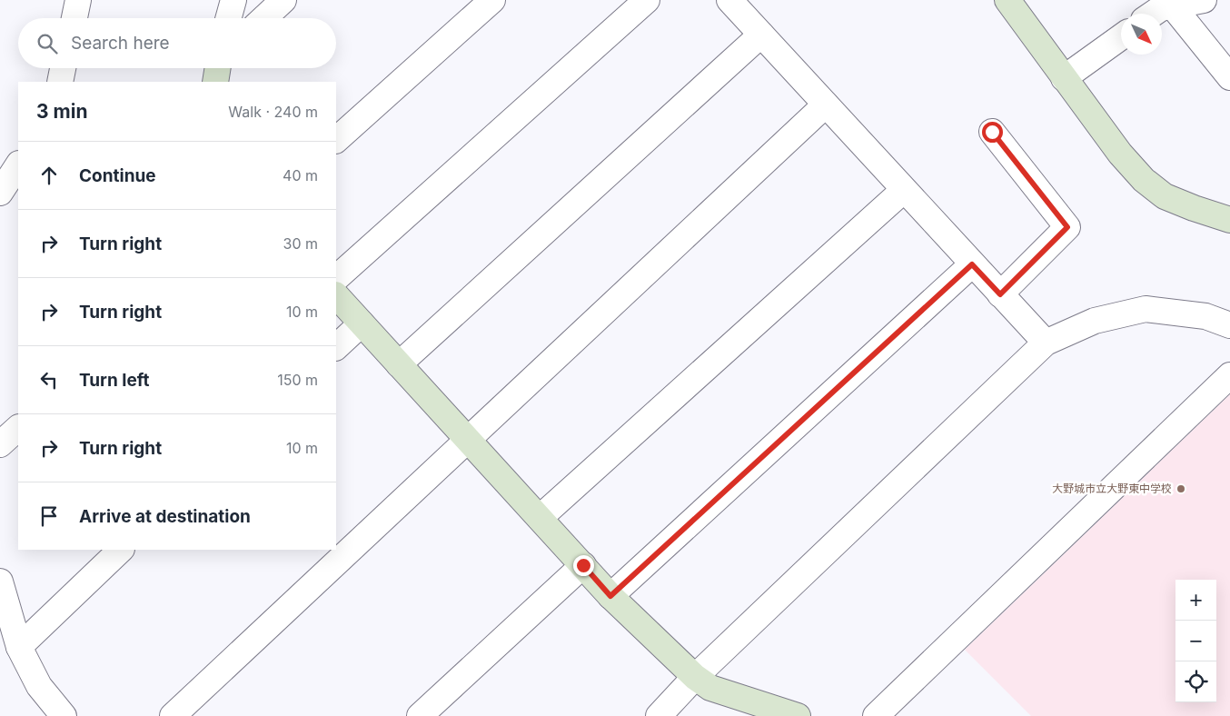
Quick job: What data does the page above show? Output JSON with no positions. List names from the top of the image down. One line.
{"places":["大野城市立大野東中学校"],"north":"bottom right","page":{"search":"Search here","heading":["3 min","Walk · 240 m"],"list":[["Continue","40 m"],["Turn right","30 m"],["Turn right","10 m"],["Turn left","150 m"],["Turn right","10 m"],"Arrive at destination"],"map_buttons":["+","−"]}}
